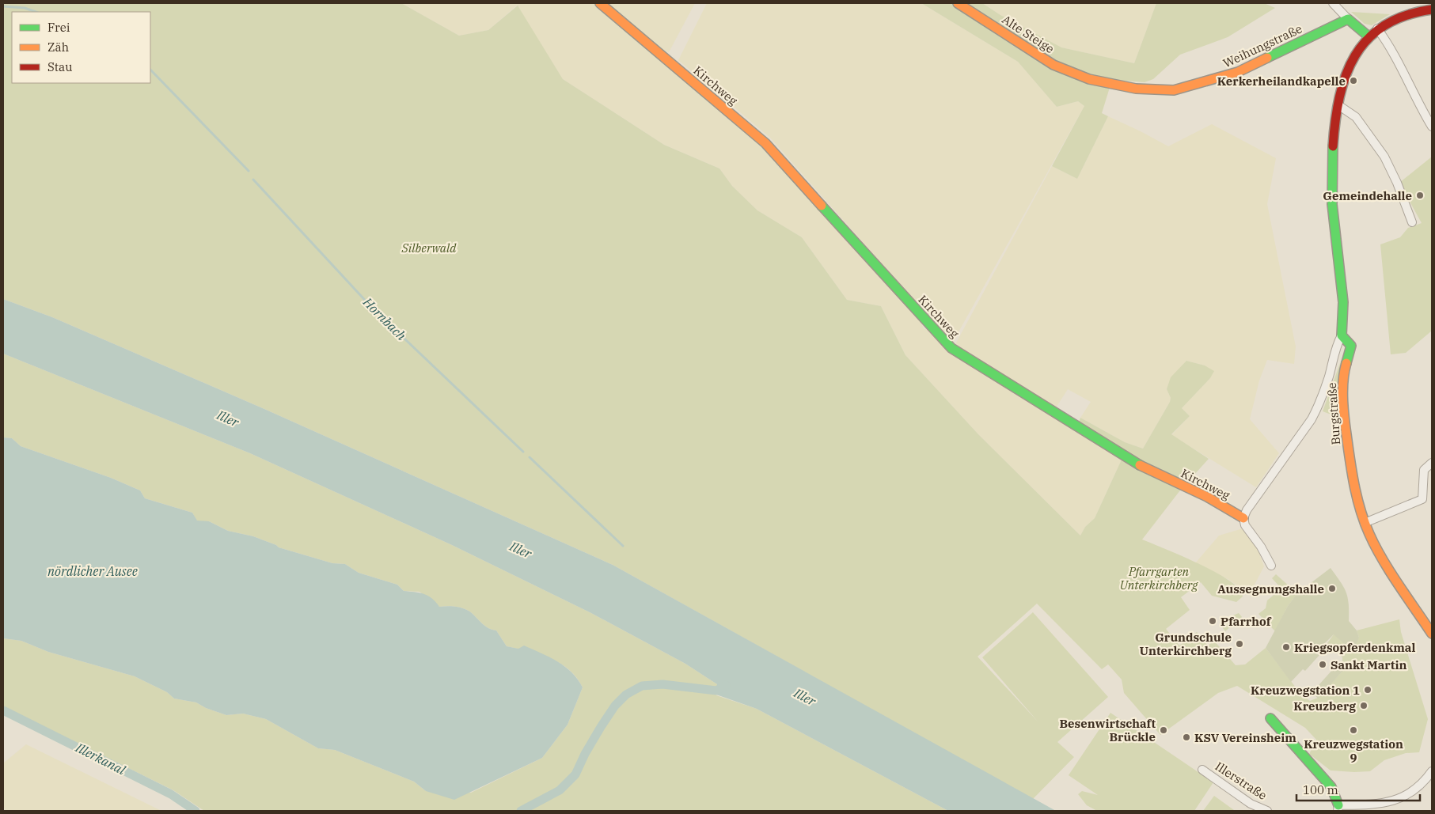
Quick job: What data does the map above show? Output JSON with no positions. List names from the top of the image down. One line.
{"streets":{"street":["Alte Steige","Weihungstraße","Kirchweg","Burgstraße","Illerstraße"]},"crossings":[["Alte Steige","Weihungstraße"]],"water":["Hornbach","Iller","nördlicher Ausee","Illerkanal"],"parks":["Silberwald","Pfarrgarten Unterkirchberg"],"places":["Kerkerheilandkapelle","Gemeindehalle","Aussegnungshalle","Pfarrhof","Grundschule Unterkirchberg","Kriegsopferdenkmal","Sankt Martin","Kreuzwegstation 1","Kreuzberg","Besenwirtschaft Brückle","Kreuzwegstation 9","KSV Vereinsheim"],"legend":["Frei","Zäh","Stau"],"scale_bar":"100 m"}
